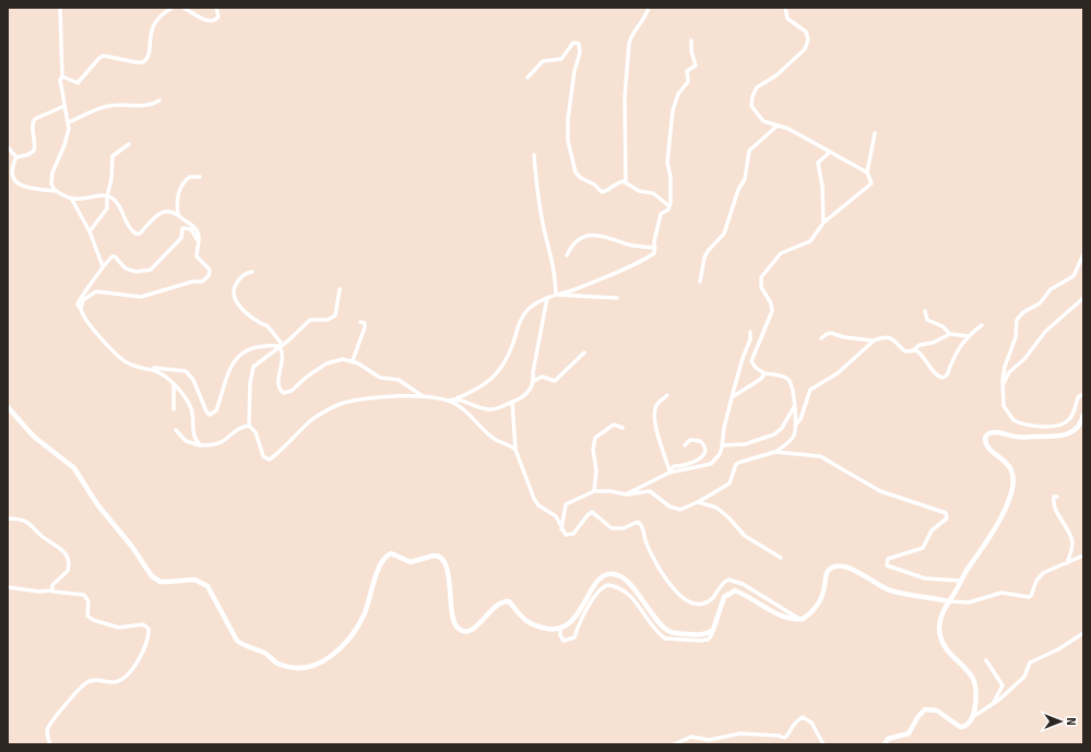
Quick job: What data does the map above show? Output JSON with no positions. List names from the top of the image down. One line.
{"north":"right"}
